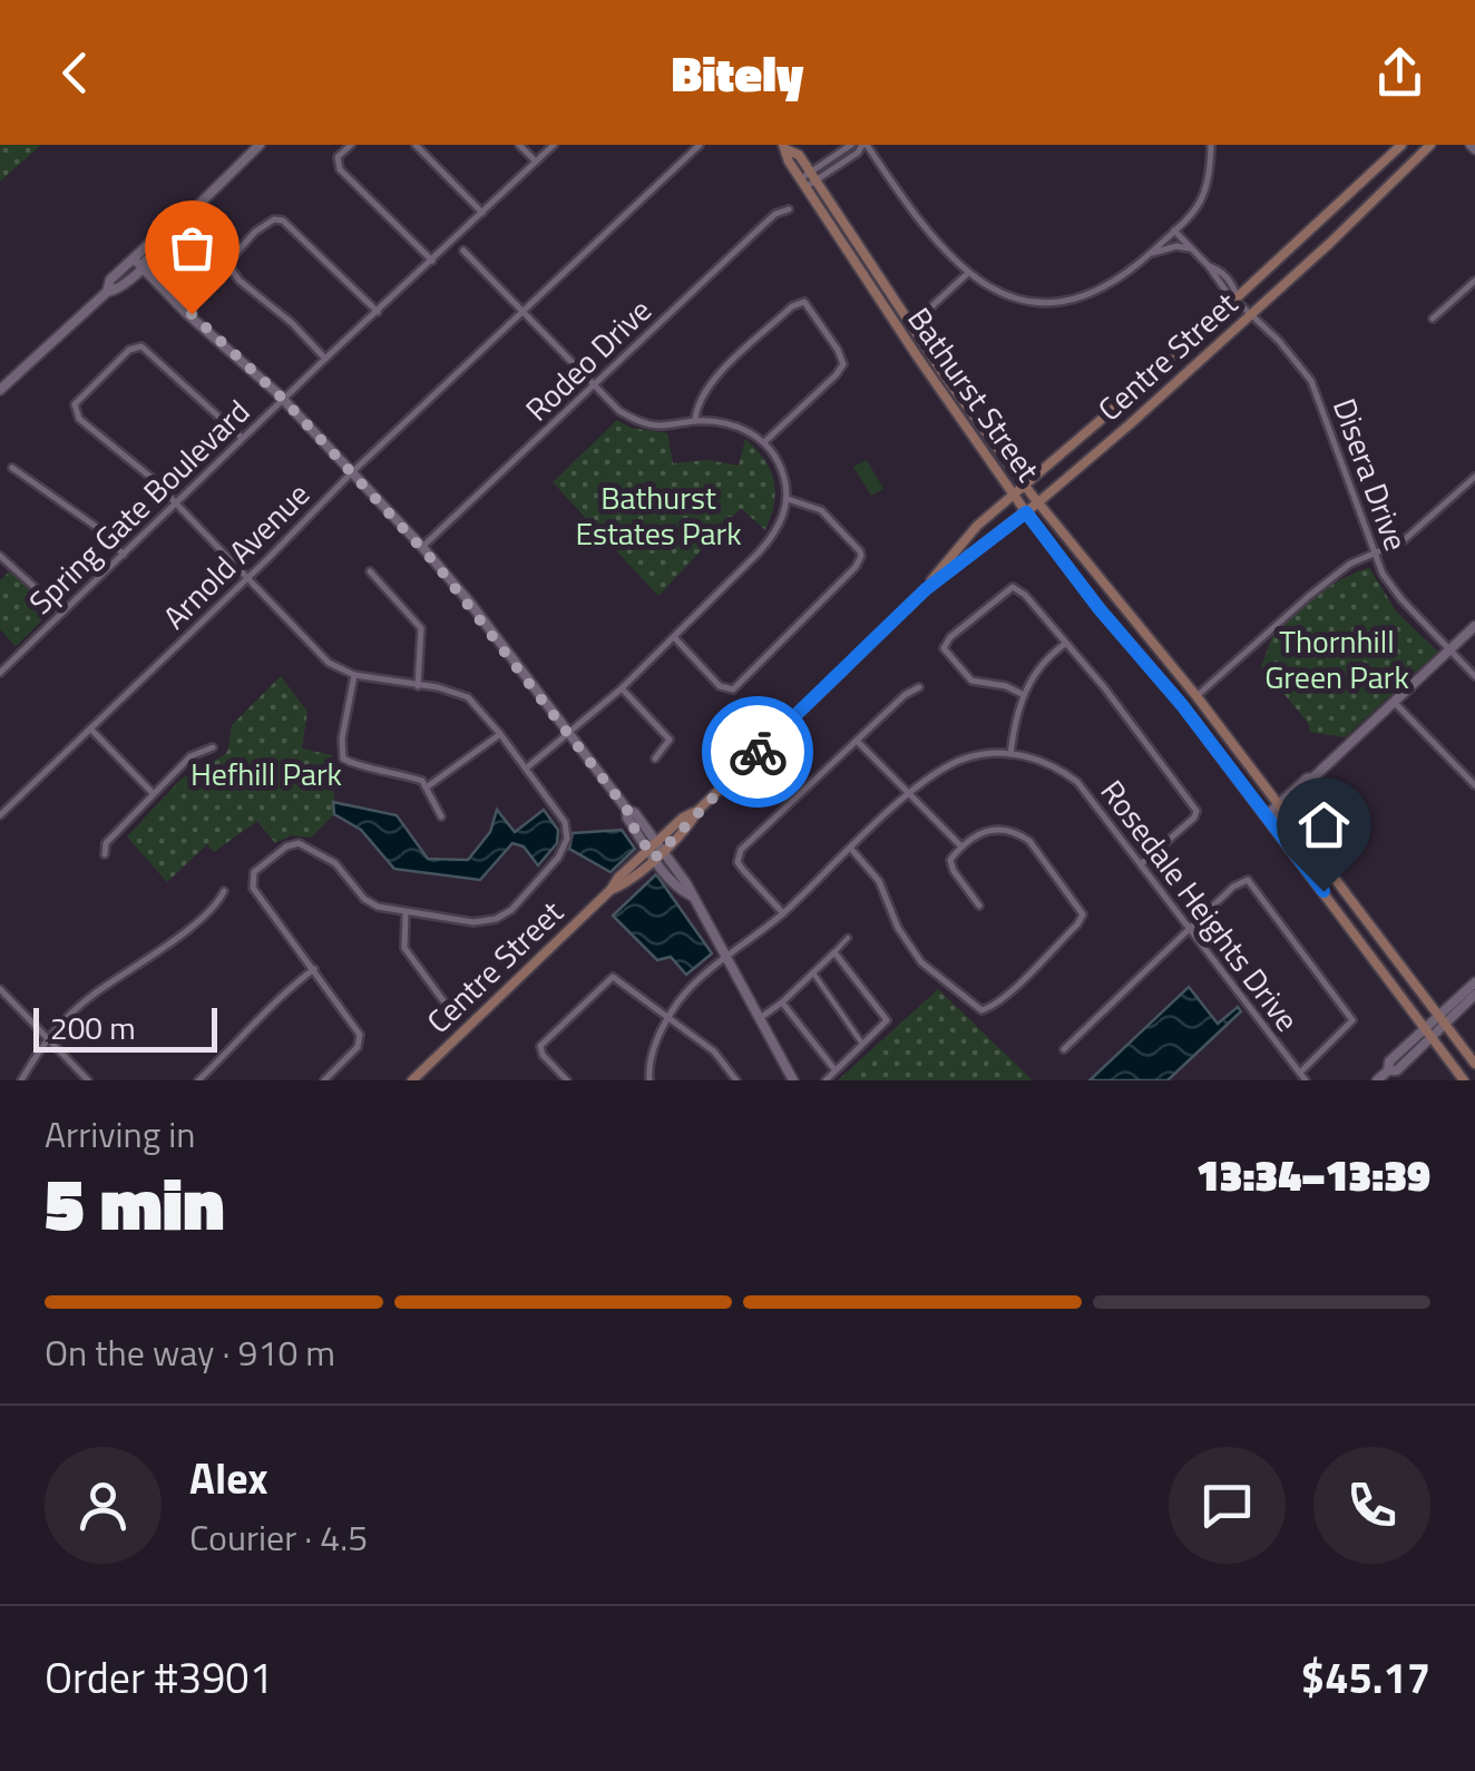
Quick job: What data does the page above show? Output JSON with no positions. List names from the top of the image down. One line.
{"streets":{"main road":["Centre Street","Bathurst Street"],"street":["Rodeo Drive","Disera Drive","Spring Gate Boulevard","Arnold Avenue","Rosedale Heights Drive"]},"crossings":[["Centre Street","Bathurst Street"],["Centre Street","Disera Drive"]],"parks":["Bathurst Estates Park","Thornhill Green Park","Hefhill Park"],"scale_bar":"200 m","page":{"header":"Bitely","scale":"200 m","heading":["5 min","Arriving in","13:34–13:39"],"panel":["Alex","Courier · 4.5","Order #3901","$45.17"],"bar":"On the way · 910 m"}}
